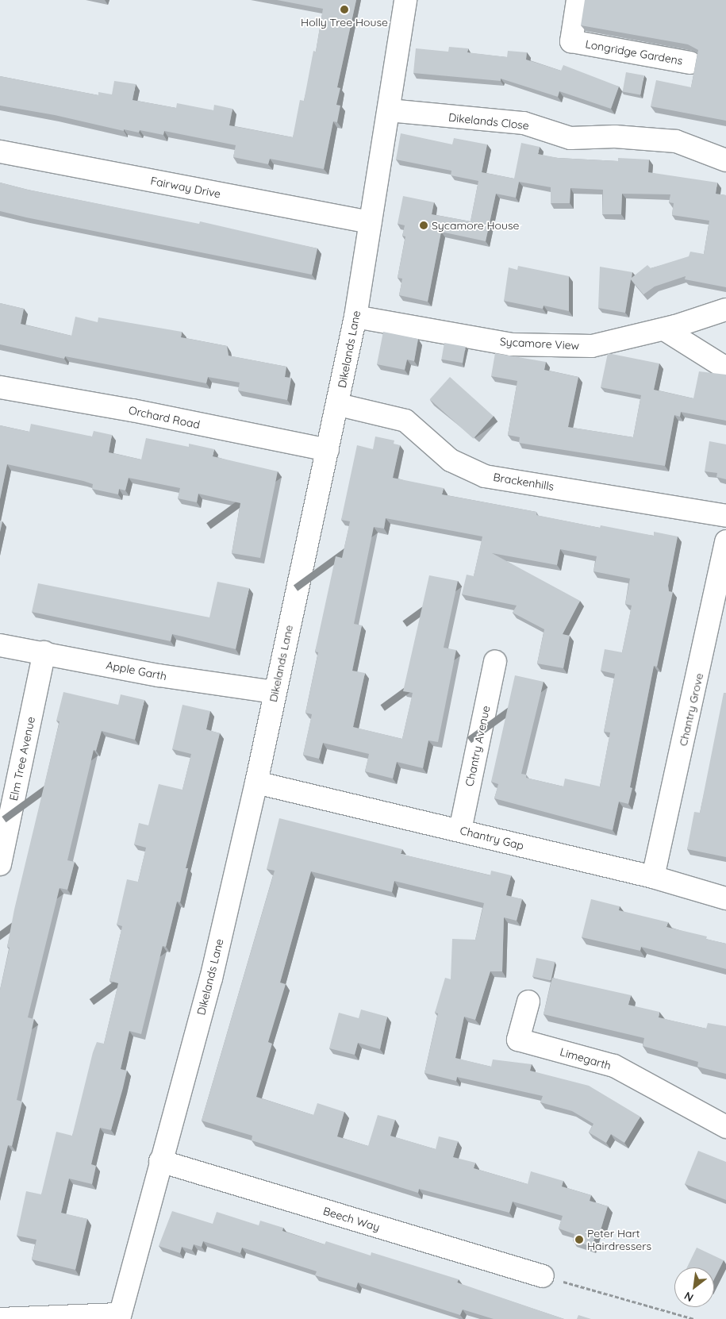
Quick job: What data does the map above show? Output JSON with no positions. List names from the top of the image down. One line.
{"streets":{"street":["Longridge Gardens","Dikelands Close","Fairway Drive","Sycamore View","Dikelands Lane","Orchard Road","Brackenhills","Apple Garth","Chantry Grove","Chantry Avenue","Elm Tree Avenue","Chantry Gap","Limegarth","Beech Way"]},"crossings":[["Dikelands Close","Dikelands Lane"],["Fairway Drive","Dikelands Lane"],["Sycamore View","Dikelands Lane"],["Dikelands Lane","Orchard Road"],["Dikelands Lane","Brackenhills"],["Dikelands Lane","Apple Garth"],["Dikelands Lane","Chantry Gap"],["Dikelands Lane","Beech Way"],["Apple Garth","Elm Tree Avenue"],["Chantry Grove","Chantry Gap"],["Chantry Avenue","Chantry Gap"]],"places":["Holly Tree House","Sycamore House","Peter Hart Hairdressers"],"north":"bottom left"}
